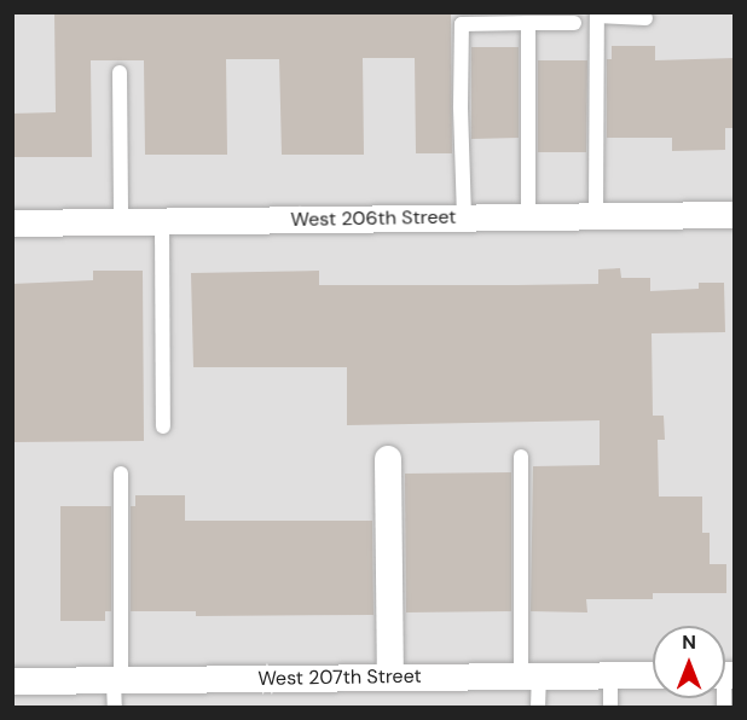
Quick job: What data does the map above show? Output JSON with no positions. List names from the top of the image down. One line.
{"streets":{"street":["West 206th Street","West 207th Street"]},"north":"top"}
